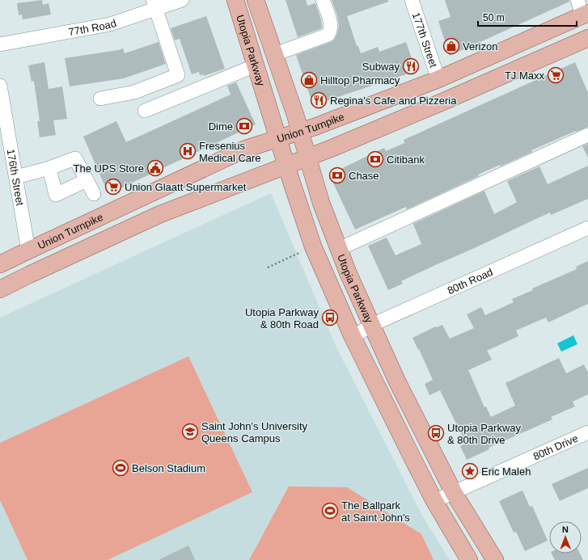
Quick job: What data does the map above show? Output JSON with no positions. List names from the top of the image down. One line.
{"streets":{"main road":["Utopia Parkway","Union Turnpike"],"street":["77th Road","177th Street","176th Street","80th Road","80th Drive"]},"crossings":[["177th Street","Union Turnpike"],["Utopia Parkway","Union Turnpike"],["Utopia Parkway","80th Road"],["Utopia Parkway","80th Drive"],["Union Turnpike","176th Street"]],"places":{"shop":["Verizon","Hilltop Pharmacy"],"restaurant":["Subway","Regina's Cafe and Pizzeria"],"supermarket":["TJ Maxx","Union Glaatt Supermarket"],"bank":["Dime","Citibank","Chase"],"hospital":["Fresenius Medical Care"],"public building":["The UPS Store"],"bus stop":["Utopia Parkway & 80th Road","Utopia Parkway & 80th Drive"],"school or university":["Saint John's University Queens Campus"],"sports":["Belson Stadium","The Ballpark at Saint John's"],"place":["Eric Maleh"]},"scale_bar":"50 m","north":"top"}
